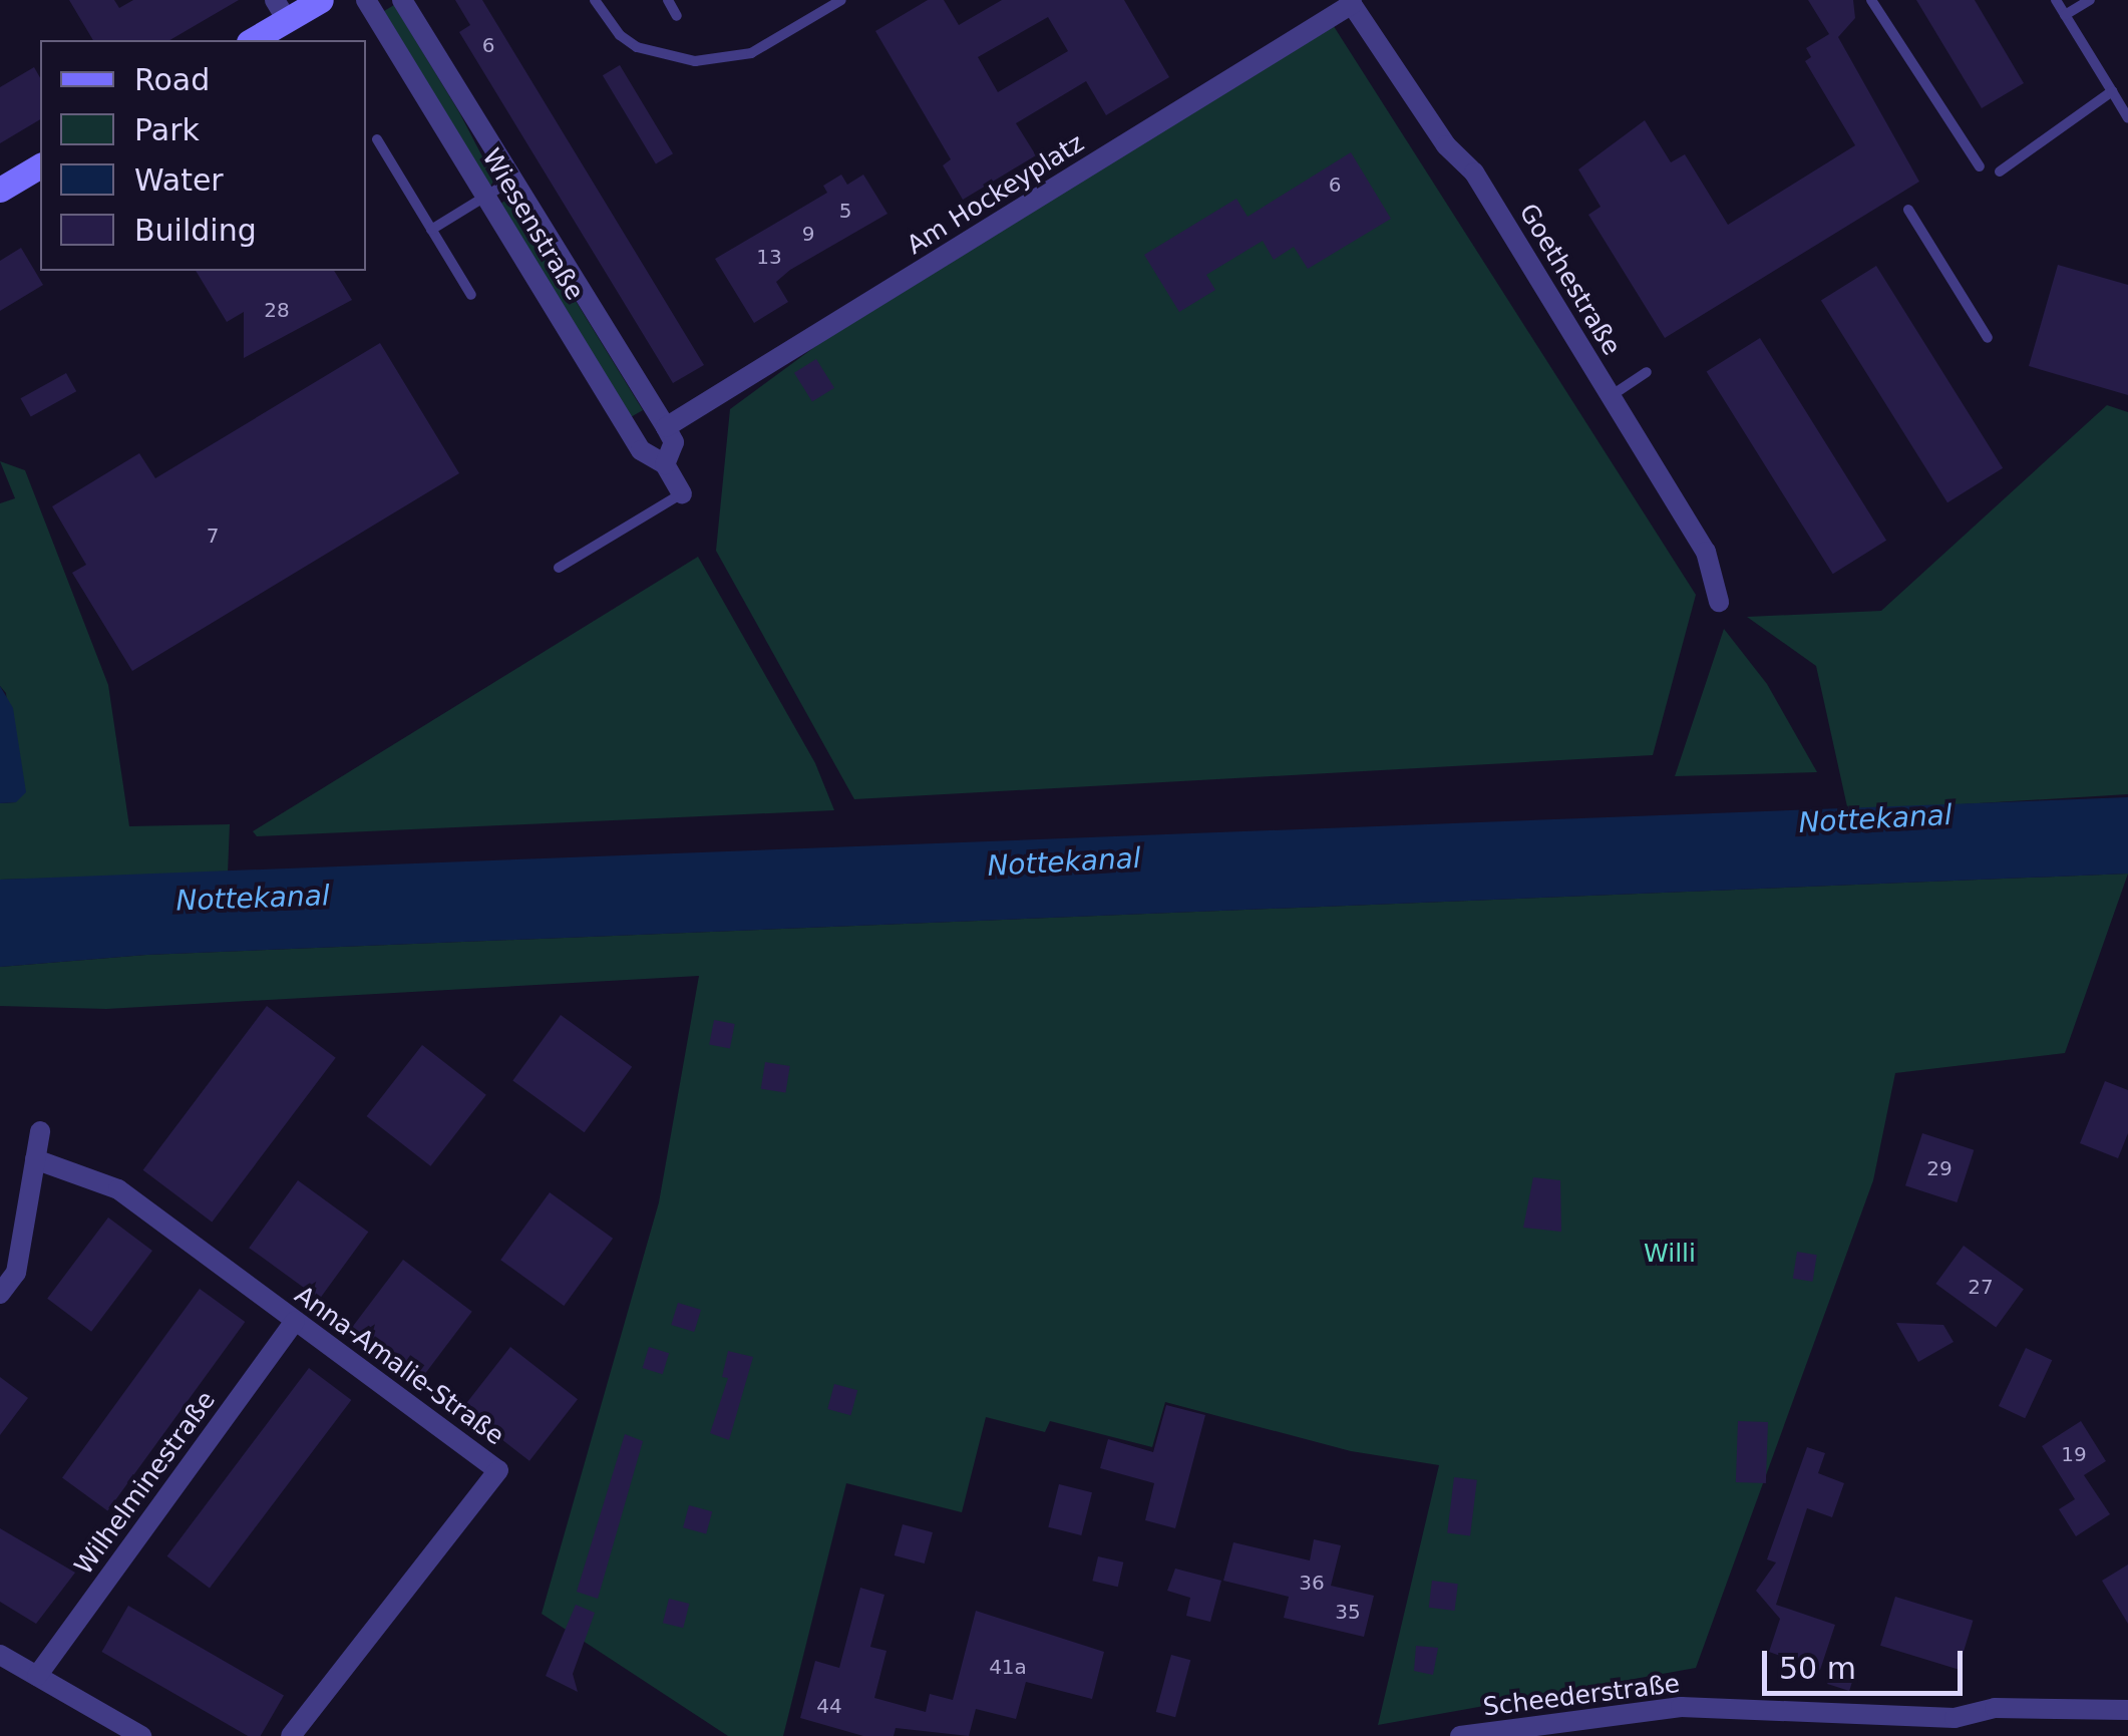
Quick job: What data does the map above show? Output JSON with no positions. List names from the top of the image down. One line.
{"streets":{"street":["Am Hockeyplatz","Wiesenstraße","Goethestraße","Anna-Amalie-Straße","Wilhelminestraße","Scheederstraße"]},"crossings":[["Am Hockeyplatz","Wiesenstraße"],["Am Hockeyplatz","Goethestraße"],["Anna-Amalie-Straße","Wilhelminestraße"]],"water":["Nottekanal"],"parks":["Willi"],"house_numbers":["6","6","5","9","13","28","7","29","27","19","36","35","41a","44"],"legend":["Road","Park","Water","Building"],"scale_bar":"50 m"}
